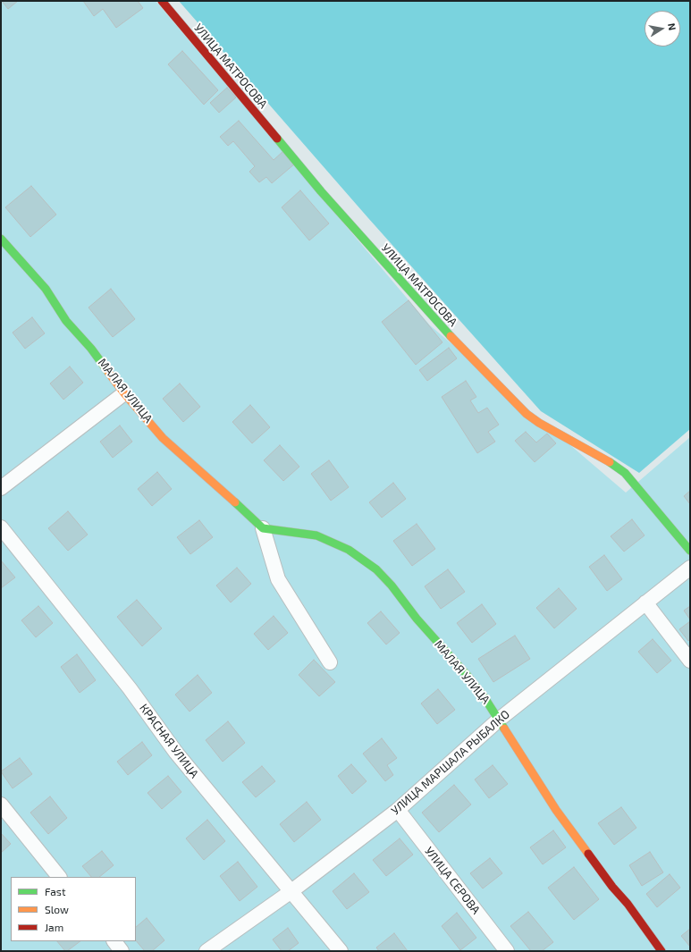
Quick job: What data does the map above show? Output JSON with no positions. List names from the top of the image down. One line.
{"streets":{"street":["УЛИЦА МАТРОСОВА","МАЛАЯ УЛИЦА","КРАСНАЯ УЛИЦА","УЛИЦА МАРШАЛА РЫБАЛКО","УЛИЦА СЕРОВА"]},"crossings":[["МАЛАЯ УЛИЦА","УЛИЦА МАРШАЛА РЫБАЛКО"],["КРАСНАЯ УЛИЦА","УЛИЦА МАРШАЛА РЫБАЛКО"],["УЛИЦА МАРШАЛА РЫБАЛКО","УЛИЦА СЕРОВА"]],"legend":["Fast","Slow","Jam"],"north":"right"}
